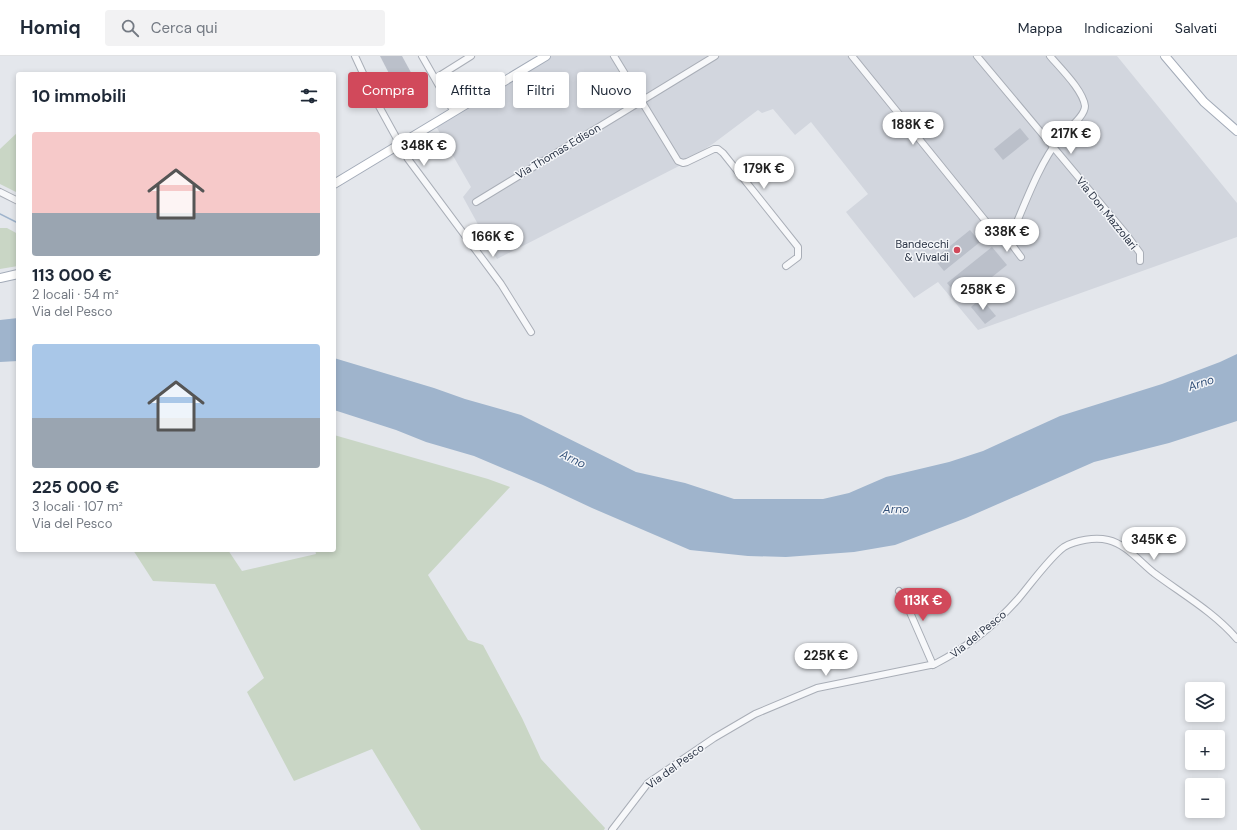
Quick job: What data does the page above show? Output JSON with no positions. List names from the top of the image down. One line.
{"streets":{"street":["Via Thomas Edison","Via Don Mazzolari","Via del Pesco"]},"water":["Arno"],"places":["Bandecchi & Vivaldi"],"page":{"header":"Homiq","search":"Cerca qui","nav":["Mappa","Indicazioni","Salvati"],"chip":["Compra","Affitta","Filtri","Nuovo"],"heading":"10 immobili","price":["188K €","217K €","348K €","179K €","338K €","166K €","258K €","345K €","113K €","225K €"],"list":[{"name":"113 000 €","note":"2 locali · 54 m² · Via del Pesco"},{"name":"225 000 €","note":"3 locali · 107 m² · Via del Pesco"}],"map_buttons":["+","−"]}}
